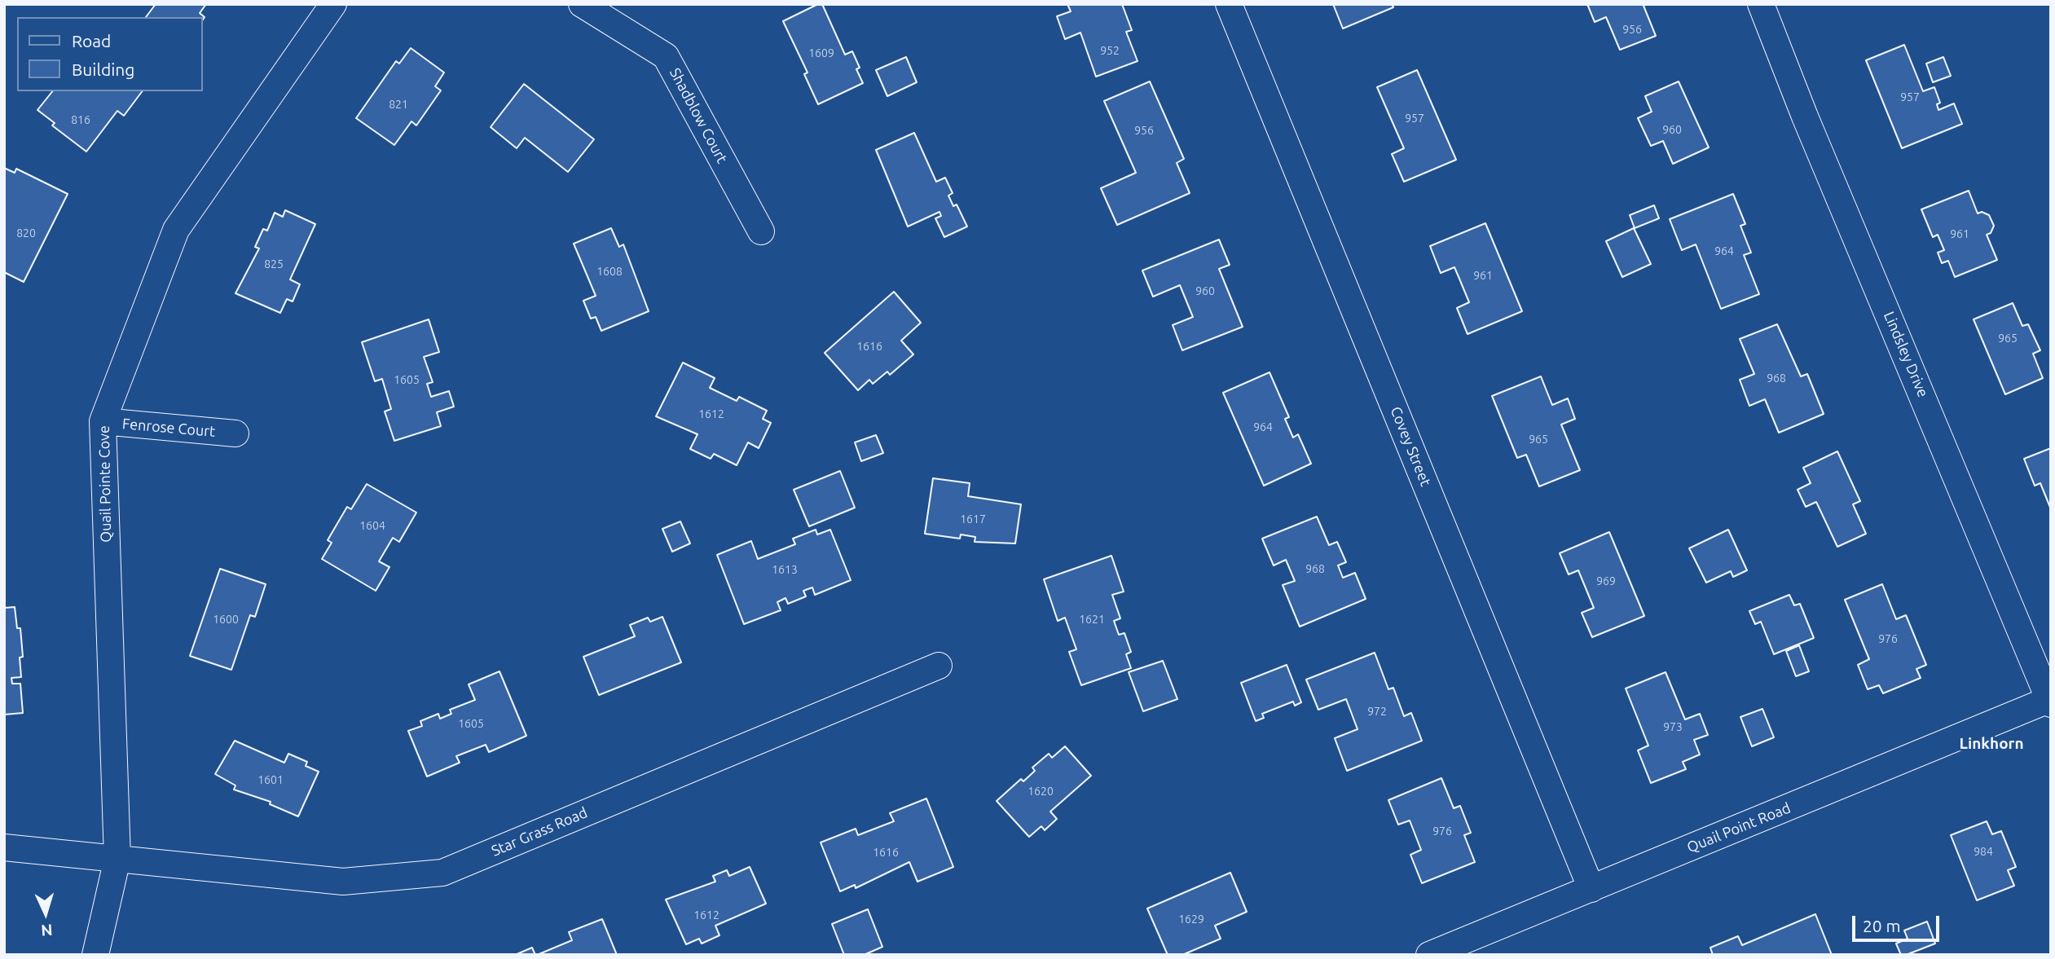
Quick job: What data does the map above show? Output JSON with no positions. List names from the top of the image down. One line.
{"streets":{"street":["Shadblow Court","Lindsley Drive","Fenrose Court","Covey Street","Quail Pointe Cove","Quail Point Road","Star Grass Road"]},"crossings":[["Lindsley Drive","Quail Point Road"],["Fenrose Court","Quail Pointe Cove"],["Covey Street","Quail Point Road"],["Quail Pointe Cove","Star Grass Road"]],"districts":["Linkhorn"],"house_numbers":["956","952","1609","957","821","957","816","960","956","820","961","964","825","1608","961","960","965","1616","968","1605","1612","964","965","1617","1604","968","1613","969","1600","1621","976","972","1605","973","1601","1620","976","984","1616","1612","1629"],"legend":["Road","Building"],"scale_bar":"20 m","north":"bottom"}
